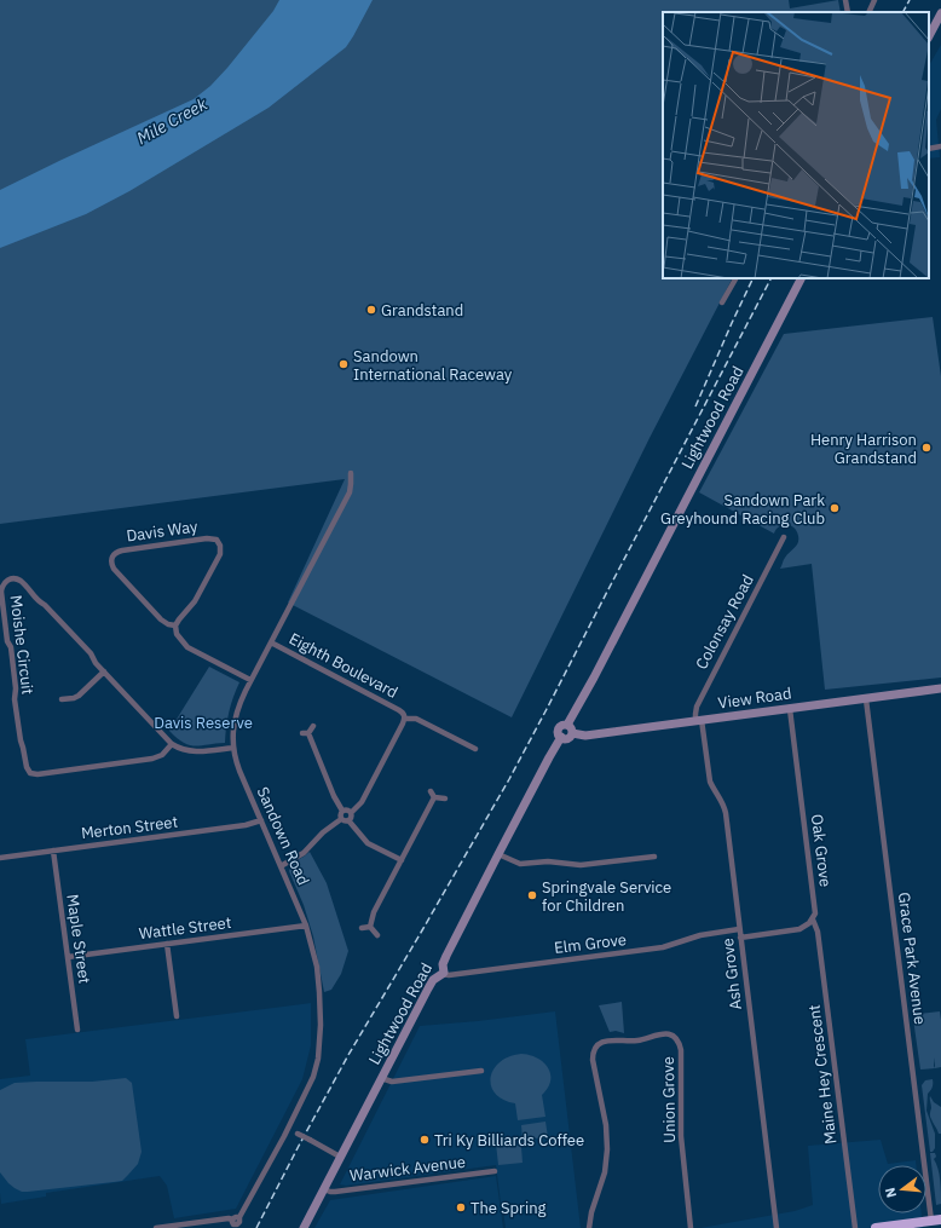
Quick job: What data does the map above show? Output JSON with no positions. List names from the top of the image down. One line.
{"streets":{"main road":["Lightwood Road","View Road"],"street":["Davis Way","Colonsay Road","Moishe Circuit","Eighth Boulevard","Merton Street","Sandown Road","Oak Grove","Wattle Street","Maple Street","Elm Grove","Grace Park Avenue","Ash Grove","Maine Hey Crescent","Union Grove","Warwick Avenue"]},"crossings":[["Lightwood Road","View Road"],["Lightwood Road","Elm Grove"],["Lightwood Road","Warwick Avenue"],["Davis Way","Sandown Road"],["Colonsay Road","View Road"],["Colonsay Road","Ash Grove"],["Moishe Circuit","Sandown Road"],["Eighth Boulevard","Sandown Road"],["View Road","Oak Grove"],["View Road","Grace Park Avenue"],["View Road","Ash Grove"],["Merton Street","Sandown Road"],["Merton Street","Maple Street"],["Sandown Road","Wattle Street"],["Oak Grove","Maine Hey Crescent"],["Wattle Street","Maple Street"],["Elm Grove","Ash Grove"]],"water":["Mile Creek"],"parks":["Davis Reserve"],"places":["Grandstand","Sandown International Raceway","Henry Harrison Grandstand","Sandown Park Greyhound Racing Club","Springvale Service for Children","Tri Ky Billiards Coffee","The Spring"],"north":"left"}
